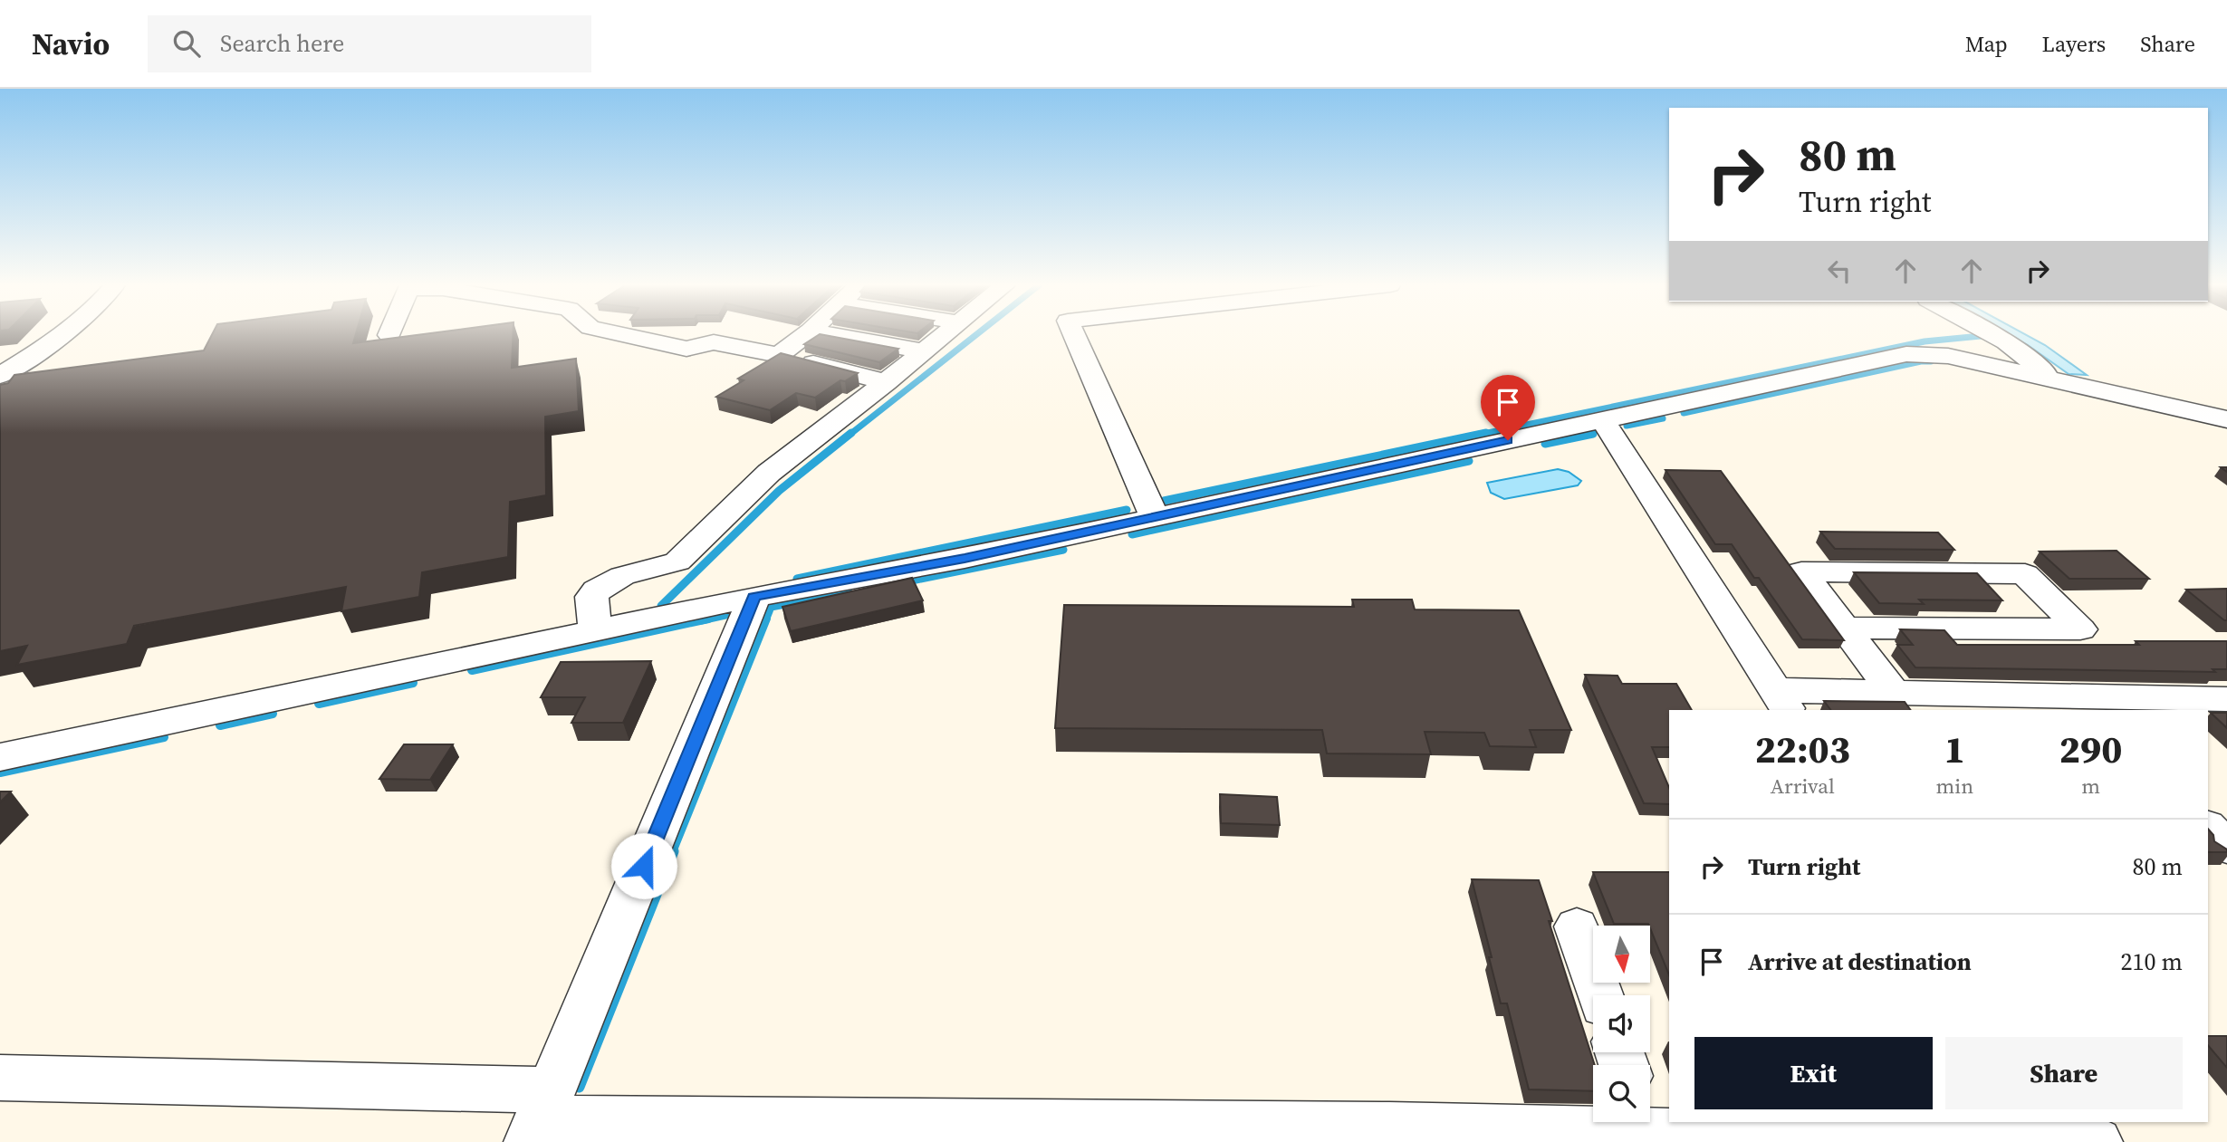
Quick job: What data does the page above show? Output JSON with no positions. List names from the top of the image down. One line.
{"north":"bottom","page":{"header":"Navio","search":"Search here","nav":["Map","Layers","Share"],"turn":["80 m","Turn right"],"eta":["22:03","Arrival","1","min","290","m"],"list":[{"name":"Turn right","value":"80 m"},{"name":"Arrive at destination","value":"210 m"}],"buttons":["Exit","Share"]}}
